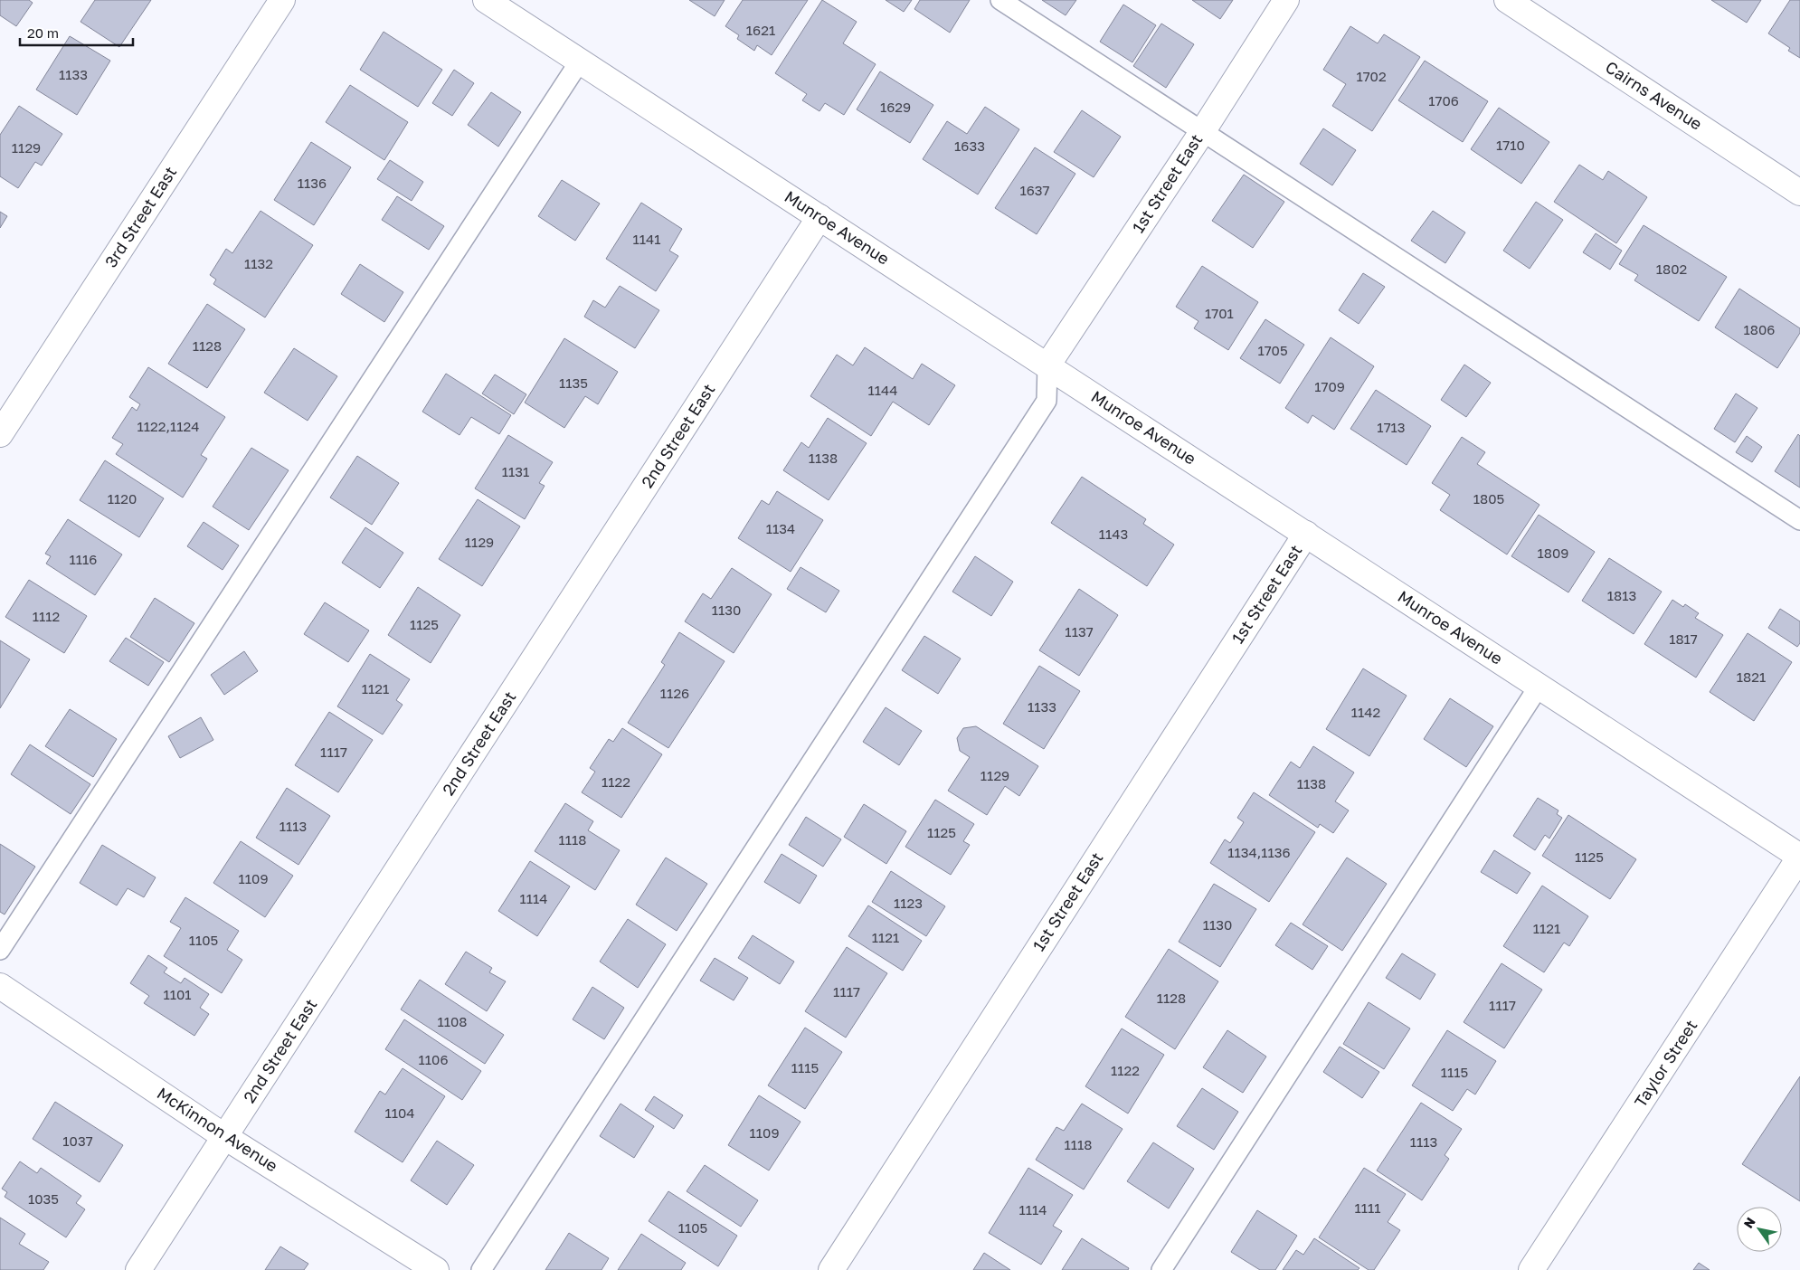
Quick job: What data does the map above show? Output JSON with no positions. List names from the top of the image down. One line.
{"streets":{"street":["Cairns Avenue","1st Street East","3rd Street East","Munroe Avenue","2nd Street East","Taylor Street","McKinnon Avenue"]},"crossings":[["1st Street East","Munroe Avenue"],["Munroe Avenue","2nd Street East"],["Munroe Avenue","Taylor Street"],["2nd Street East","McKinnon Avenue"]],"house_numbers":["1621","1133","1702","1706","1629","1710","1633","1129","1136","1637","1141","1132","1802","1701","1806","1128","1705","1135","1709","1144","1122,1124","1713","1138","1131","1120","1805","1134","1143","1129","1809","1116","1813","1130","1112","1125","1137","1817","1821","1121","1126","1133","1142","1117","1129","1122","1138","1113","1125","1118","1134,1136","1125","1109","1114","1123","1130","1121","1121","1105","1117","1101","1128","1117","1108","1106","1115","1122","1115","1104","1109","1037","1113","1118","1035","1111","1114","1105"],"scale_bar":"20 m","north":"top left"}
